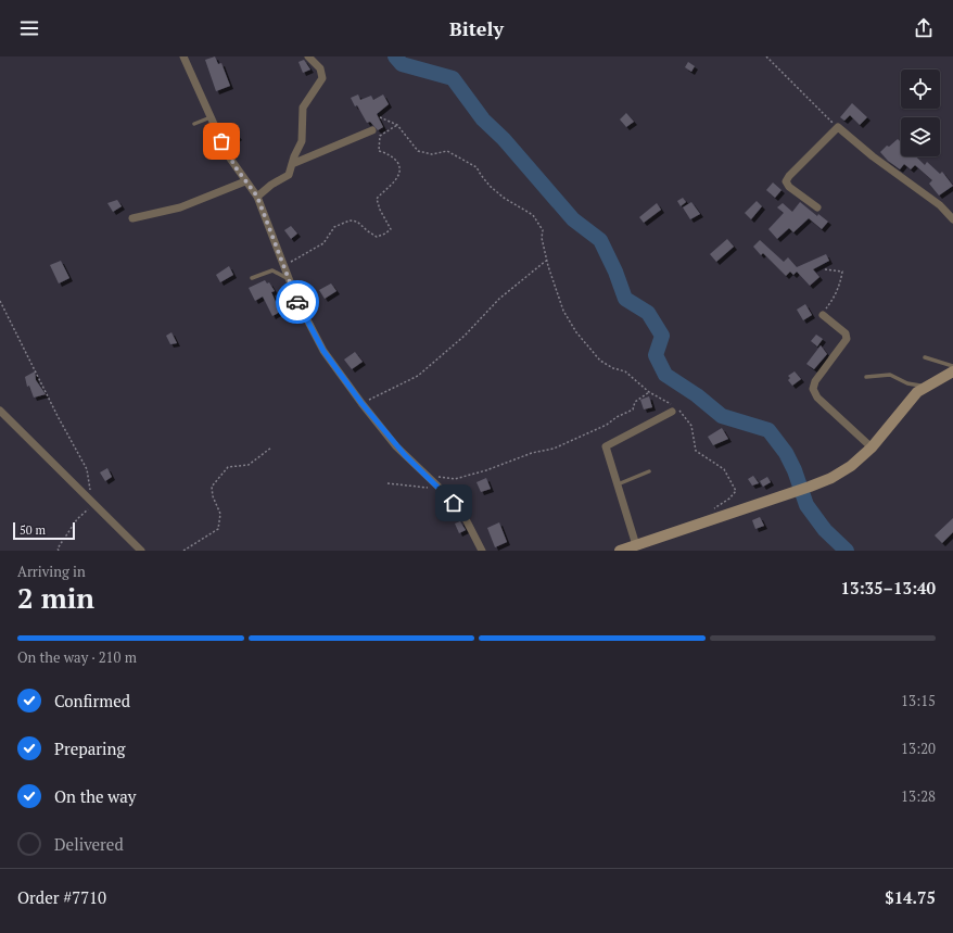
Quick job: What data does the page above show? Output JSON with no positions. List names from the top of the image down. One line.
{"scale_bar":"50 m","page":{"header":"Bitely","scale":"50 m","heading":["2 min","Arriving in","13:35–13:40"],"panel":["Order #7710","$14.75"],"bar":"On the way · 210 m","list":[["Confirmed","13:15"],["Preparing","13:20"],["On the way","13:28"],"Delivered"]}}
